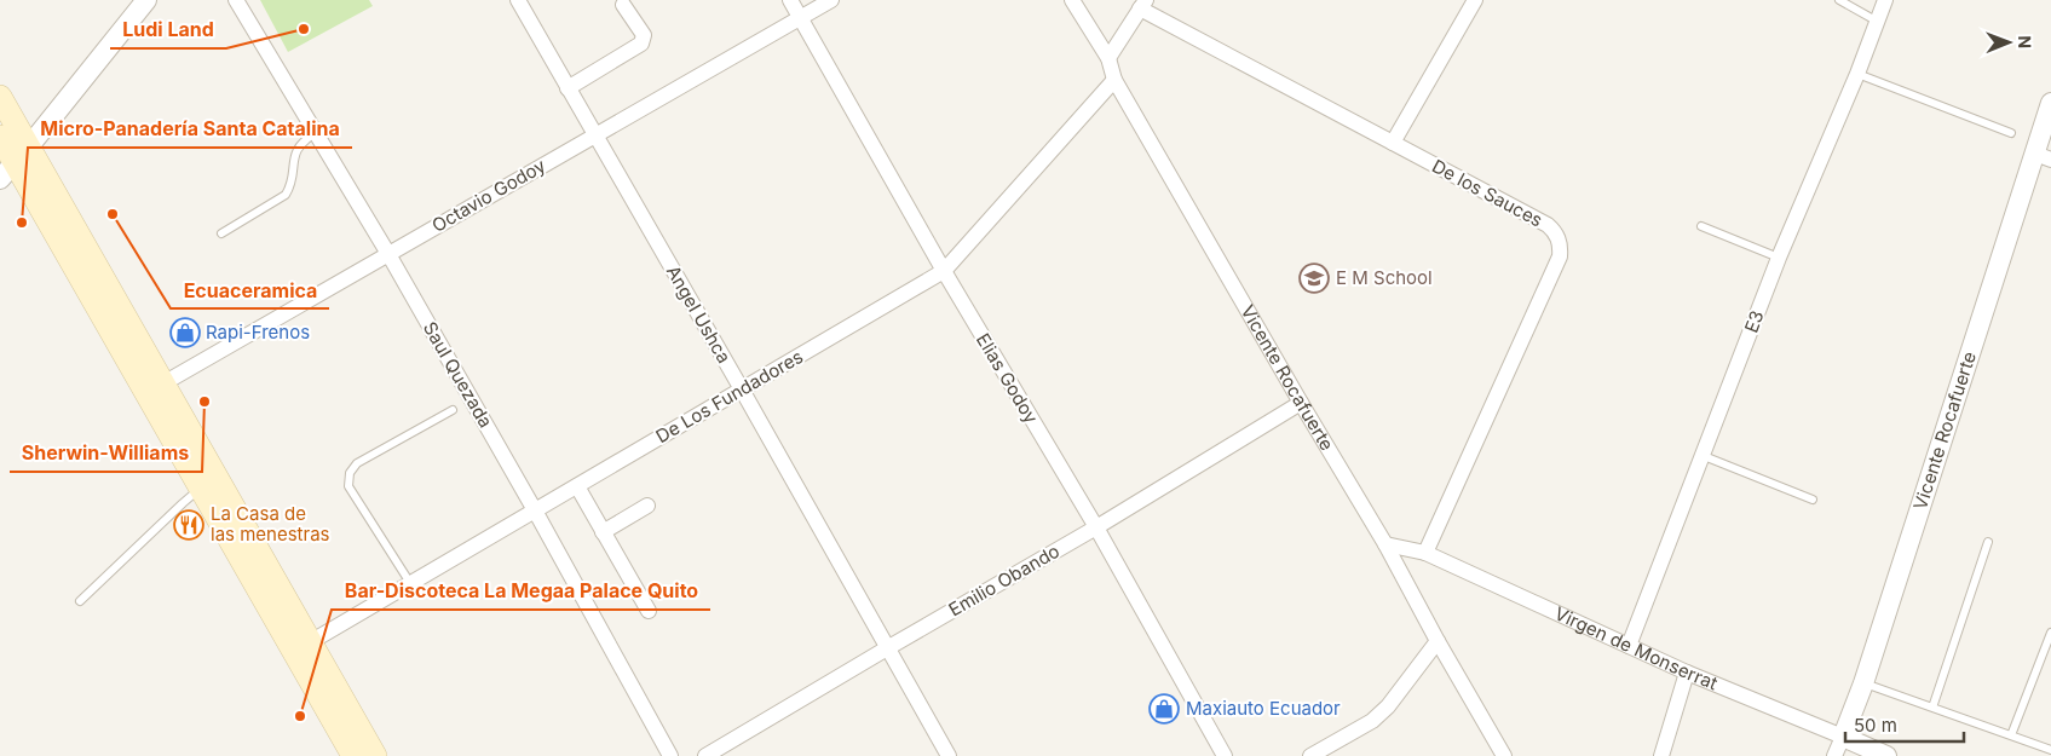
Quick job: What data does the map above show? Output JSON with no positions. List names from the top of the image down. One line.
{"streets":{"street":["De los Sauces","Octavio Godoy","Angel Ushca","E3","Saul Quezada","Elias Godoy","Vicente Rocafuerte","De Los Fundadores","Emilio Obando","Virgen de Monserrat"]},"crossings":[["De los Sauces","Virgen de Monserrat"],["Octavio Godoy","Angel Ushca"],["Octavio Godoy","Saul Quezada"],["Octavio Godoy","Elias Godoy"],["Angel Ushca","De Los Fundadores"],["Angel Ushca","Emilio Obando"],["E3","Virgen de Monserrat"],["Saul Quezada","De Los Fundadores"],["Elias Godoy","De Los Fundadores"],["Elias Godoy","Emilio Obando"],["Vicente Rocafuerte","De Los Fundadores"],["Vicente Rocafuerte","Emilio Obando"],["Vicente Rocafuerte","Virgen de Monserrat"]],"places":{"other":["Ludi Land","Ecuaceramica","Micro-Panadería Santa Catalina","Sherwin-Williams","Bar-Discoteca La Megaa Palace Quito"],"school or university":["E M School"],"shop":["Rapi-Frenos","Maxiauto Ecuador"],"restaurant":["La Casa de las menestras"]},"scale_bar":"50 m","north":"right"}
